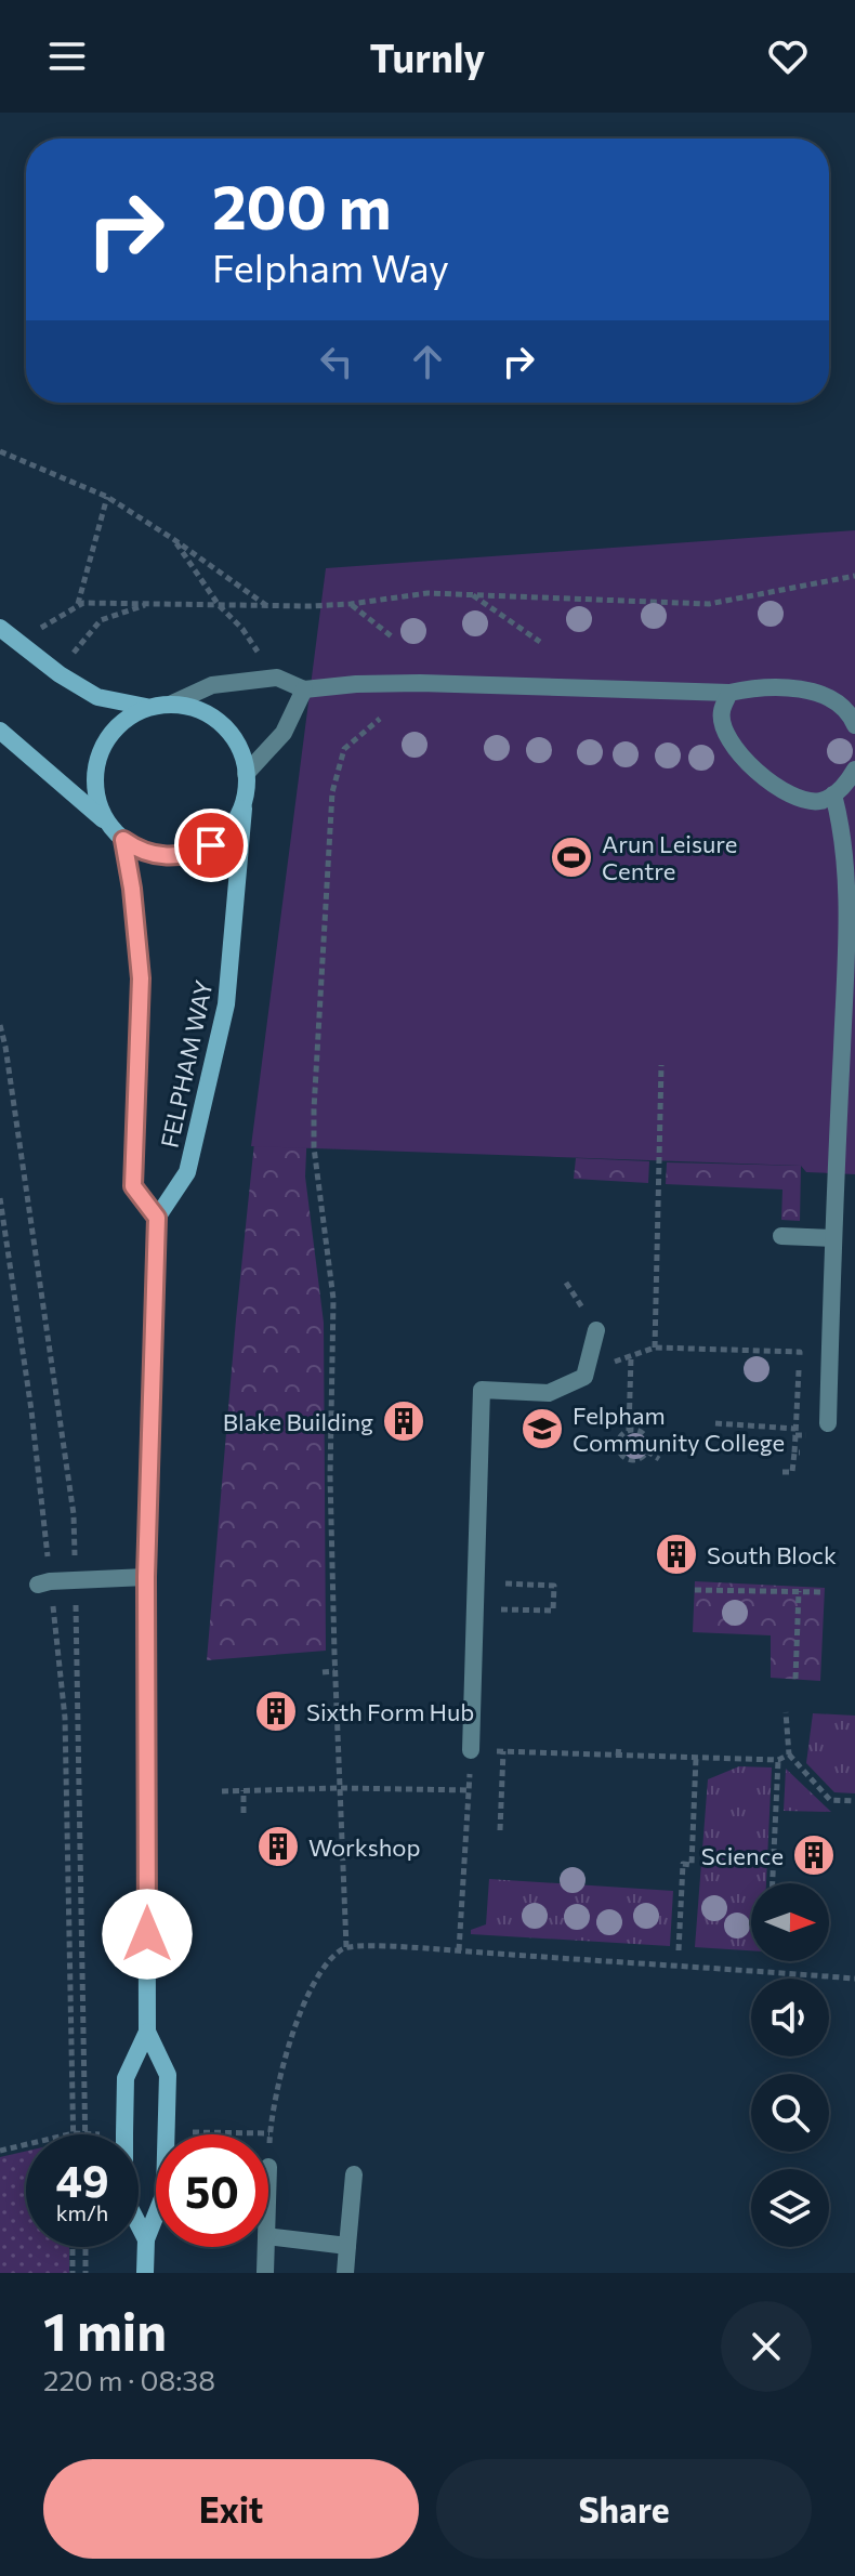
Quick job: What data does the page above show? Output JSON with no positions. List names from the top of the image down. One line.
{"streets":{"main road":["FELPHAM WAY"]},"places":{"sports":["Arun Leisure Centre"],"building":["Blake Building","South Block","Sixth Form Hub","Workshop","Science"],"school or university":["Felpham Community College"]},"north":"right","page":{"header":"Turnly","turn":["200 m","Felpham Way"],"speed":"49 km/h","limit":"50","heading":["1 min","220 m · 08:38"],"buttons":["Exit","Share"]}}
